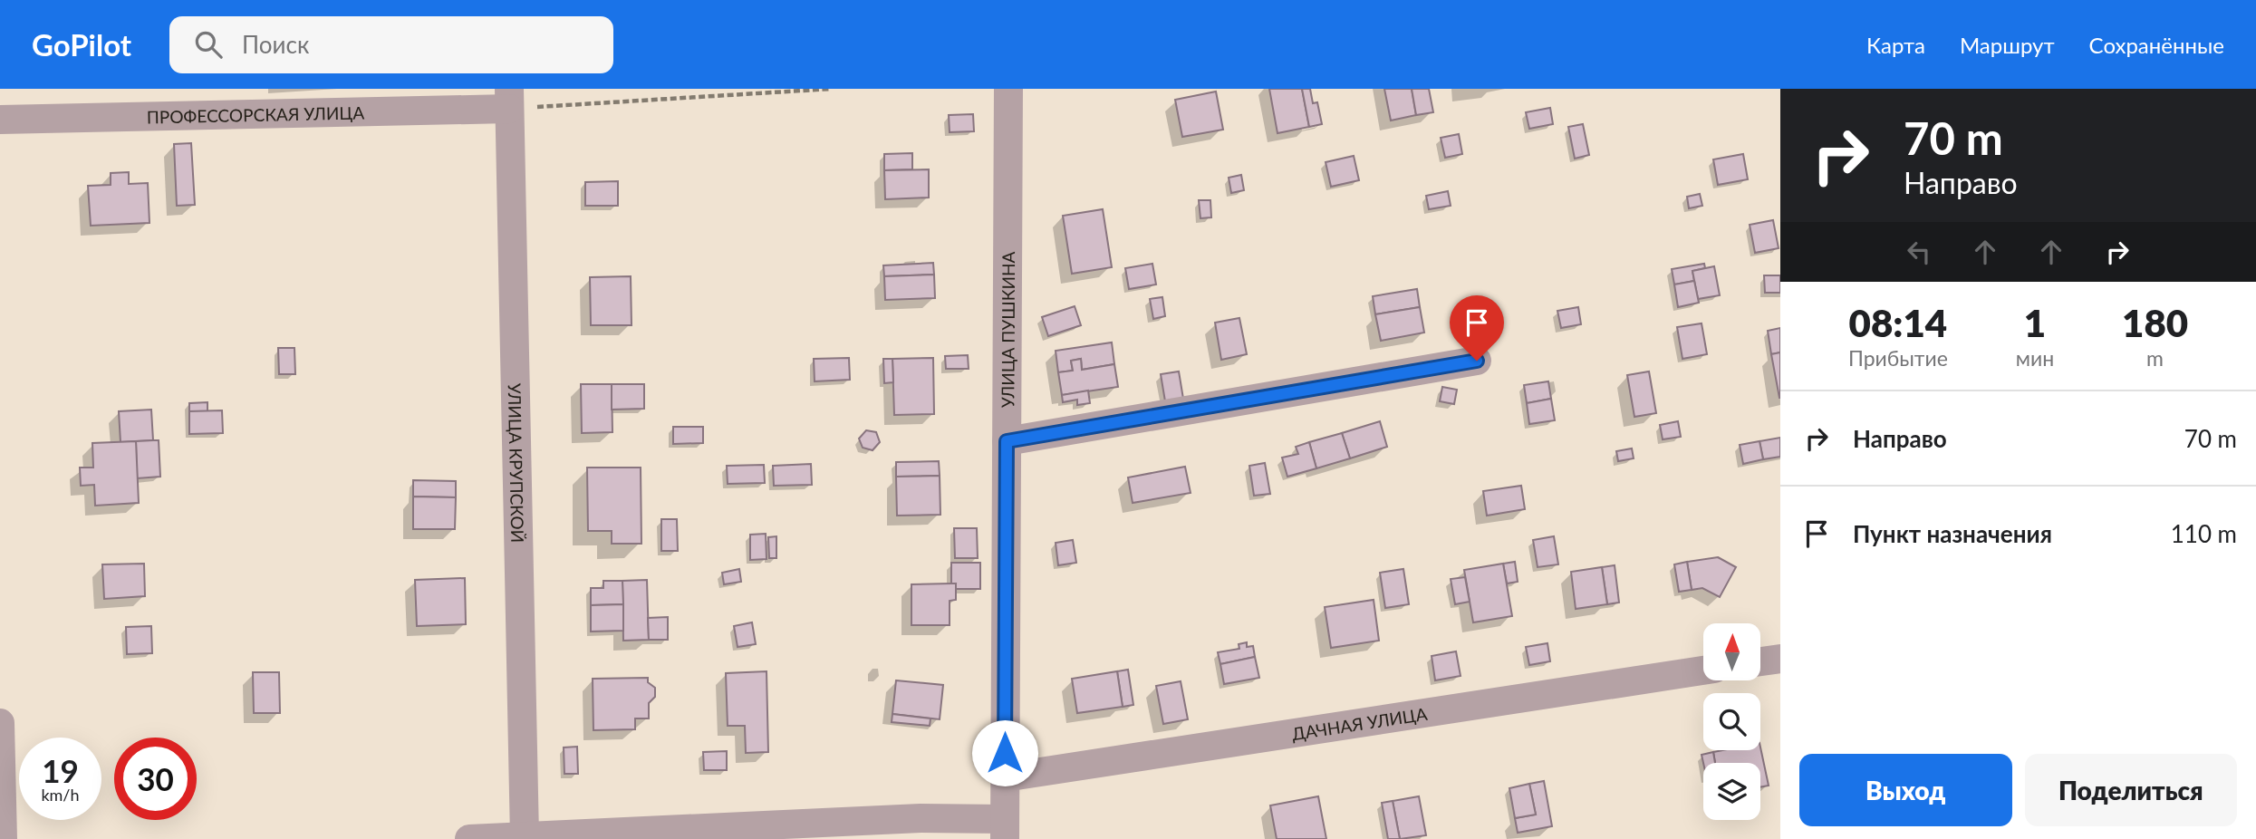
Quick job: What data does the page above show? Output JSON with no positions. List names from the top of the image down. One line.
{"streets":{"street":["ПРОФЕССОРСКАЯ УЛИЦА","УЛИЦА ПУШКИНА","УЛИЦА КРУПСКОЙ","ДАЧНАЯ УЛИЦА"]},"crossings":[["ПРОФЕССОРСКАЯ УЛИЦА","УЛИЦА КРУПСКОЙ"],["УЛИЦА ПУШКИНА","ДАЧНАЯ УЛИЦА"]],"north":"top","page":{"header":"GoPilot","search":"Поиск","nav":["Карта","Маршрут","Сохранённые"],"turn":["70 m","Направо"],"eta":["08:14","Прибытие","1","мин","180","m"],"list":[{"name":"Направо","value":"70 m"},{"name":"Пункт назначения","value":"110 m"}],"speed":"19 km/h","limit":"30","buttons":["Выход","Поделиться"]}}
